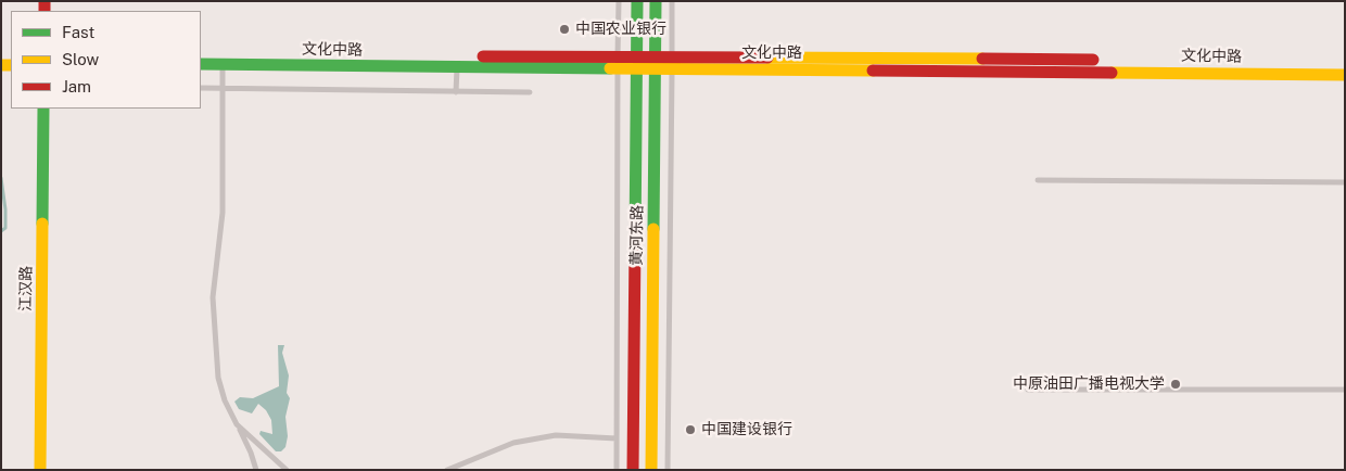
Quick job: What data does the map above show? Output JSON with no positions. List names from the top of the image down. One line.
{"streets":{"street":["文化中路","黄河东路","江汉路"]},"crossings":[["文化中路","黄河东路"]],"places":["中国农业银行","中原油田广播电视大学","中国建设银行"],"legend":["Fast","Slow","Jam"]}
